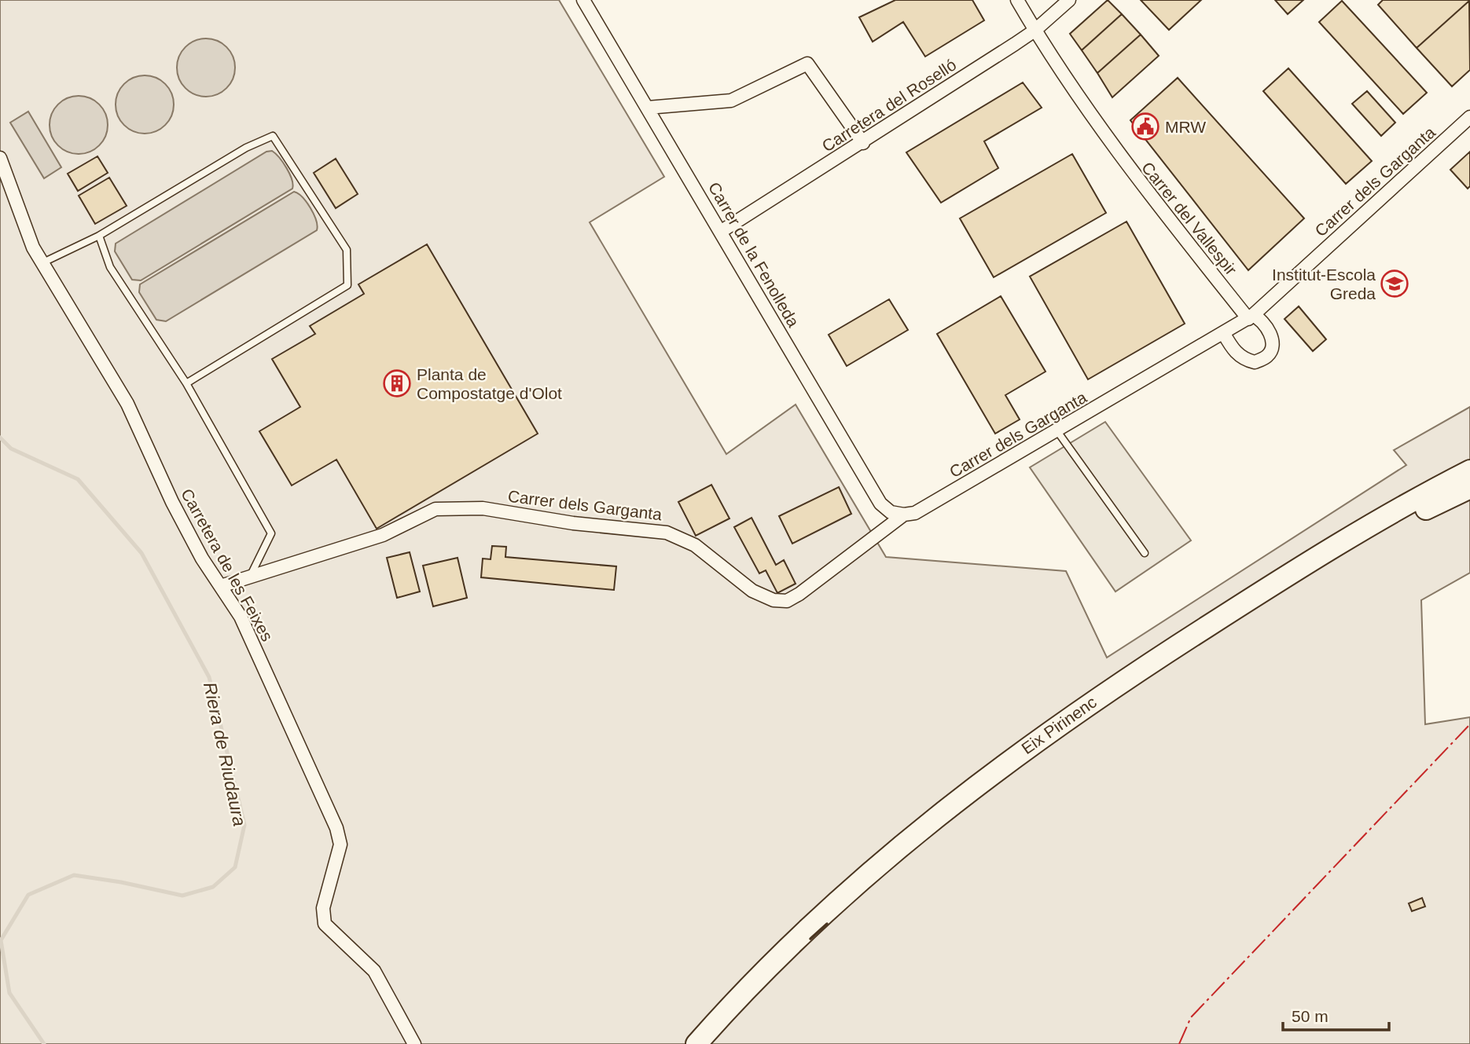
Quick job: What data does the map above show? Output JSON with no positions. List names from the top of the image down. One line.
{"streets":{"main road":["Eix Pirinenc"],"street":["Carretera del Roselló","Carrer dels Garganta","Carrer del Vallespir","Carrer de la Fenolleda","Carretera de les Feixes"]},"crossings":[["Carretera del Roselló","Carrer del Vallespir"],["Carretera del Roselló","Carrer de la Fenolleda"],["Carrer dels Garganta","Carrer del Vallespir"],["Carrer dels Garganta","Carrer de la Fenolleda"],["Carrer dels Garganta","Carretera de les Feixes"]],"water":["Riera de Riudaura"],"places":{"public building":["MRW"],"school or university":["Institut-Escola Greda"],"building":["Planta de Compostatge d'Olot"]},"scale_bar":"50 m"}
